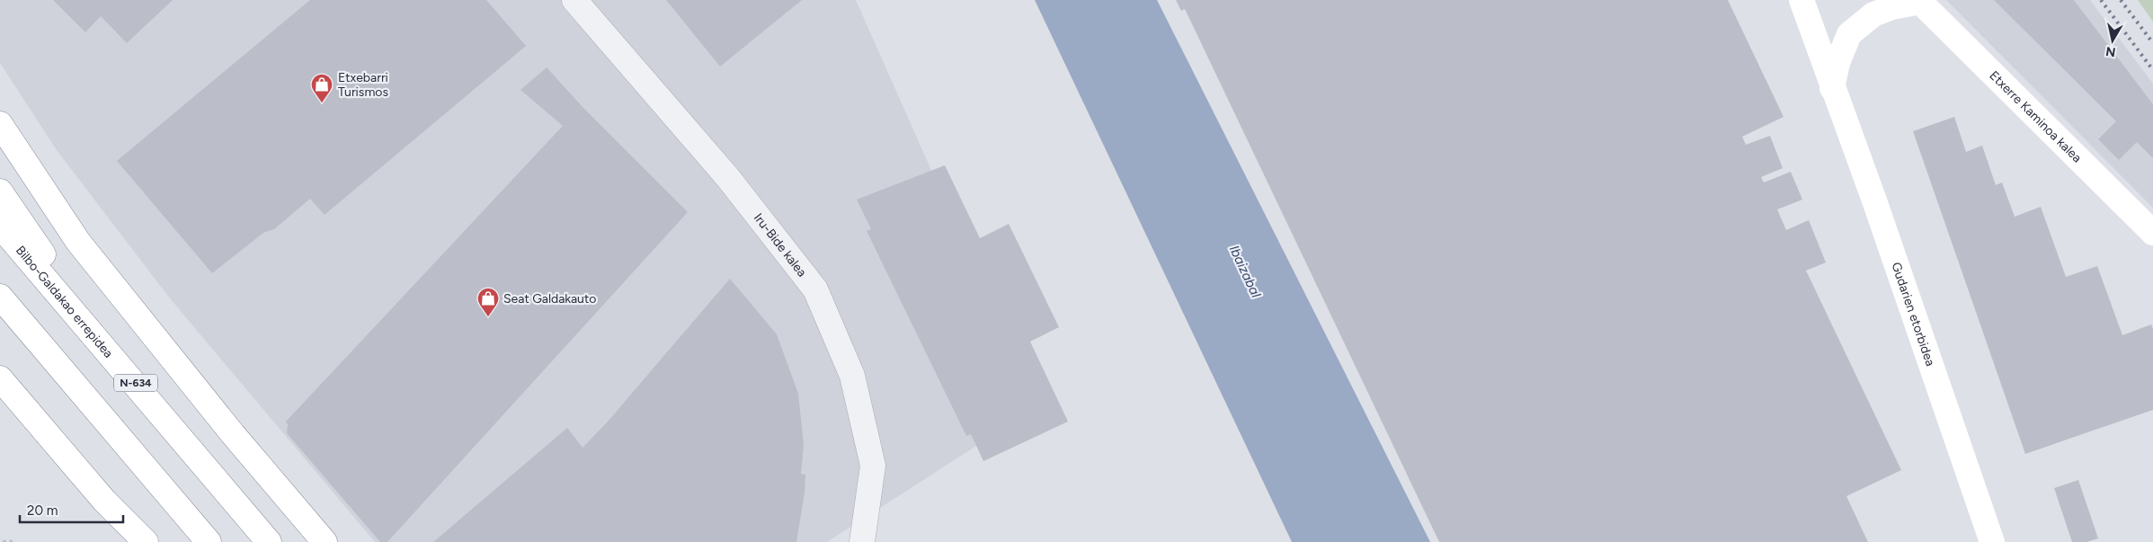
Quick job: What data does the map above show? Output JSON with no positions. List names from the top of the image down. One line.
{"streets":{"main road":["Etxerre Kaminoa kalea","Bilbo-Galdakao errepidea","Gudarien etorbidea","N-634"],"street":["Iru-Bide kalea"]},"water":["Ibaizabal"],"places":{"shop":["Etxebarri Turismos","Seat Galdakauto"]},"scale_bar":"20 m","north":"bottom"}
